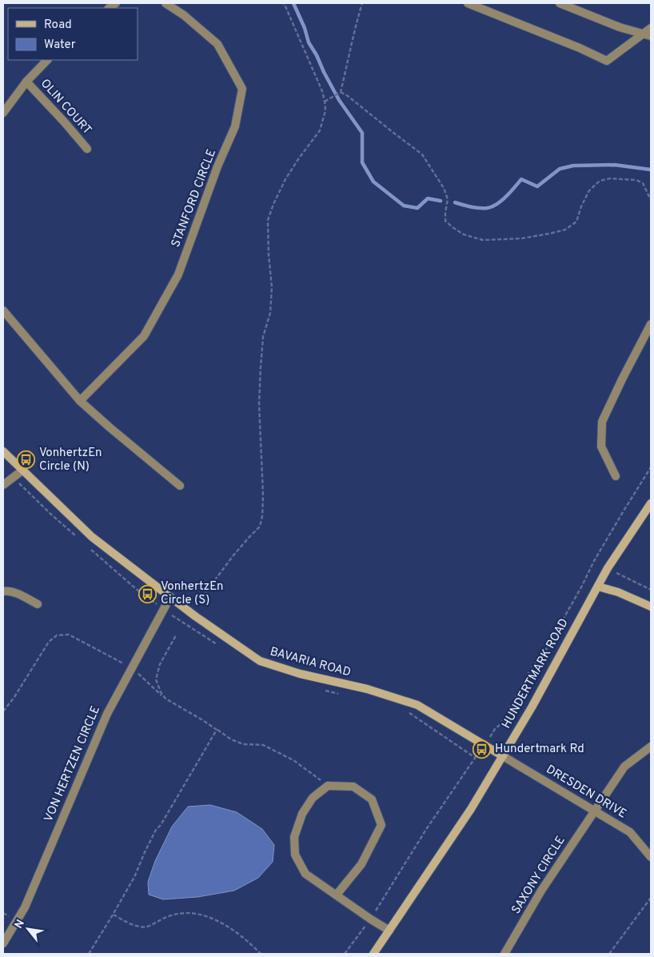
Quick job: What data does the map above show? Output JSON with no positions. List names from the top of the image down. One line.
{"streets":{"street":["OLIN COURT","STANFORD CIRCLE","BAVARIA ROAD","HUNDERTMARK ROAD","VON HERTZEN CIRCLE","DRESDEN DRIVE","SAXONY CIRCLE"]},"crossings":[["BAVARIA ROAD","HUNDERTMARK ROAD"],["BAVARIA ROAD","VON HERTZEN CIRCLE"],["BAVARIA ROAD","DRESDEN DRIVE"],["HUNDERTMARK ROAD","DRESDEN DRIVE"],["DRESDEN DRIVE","SAXONY CIRCLE"]],"places":{"bus stop":["VonhertzEn Circle (N)","VonhertzEn Circle (S)","Hundertmark Rd"]},"legend":["Road","Water"],"north":"top left"}
